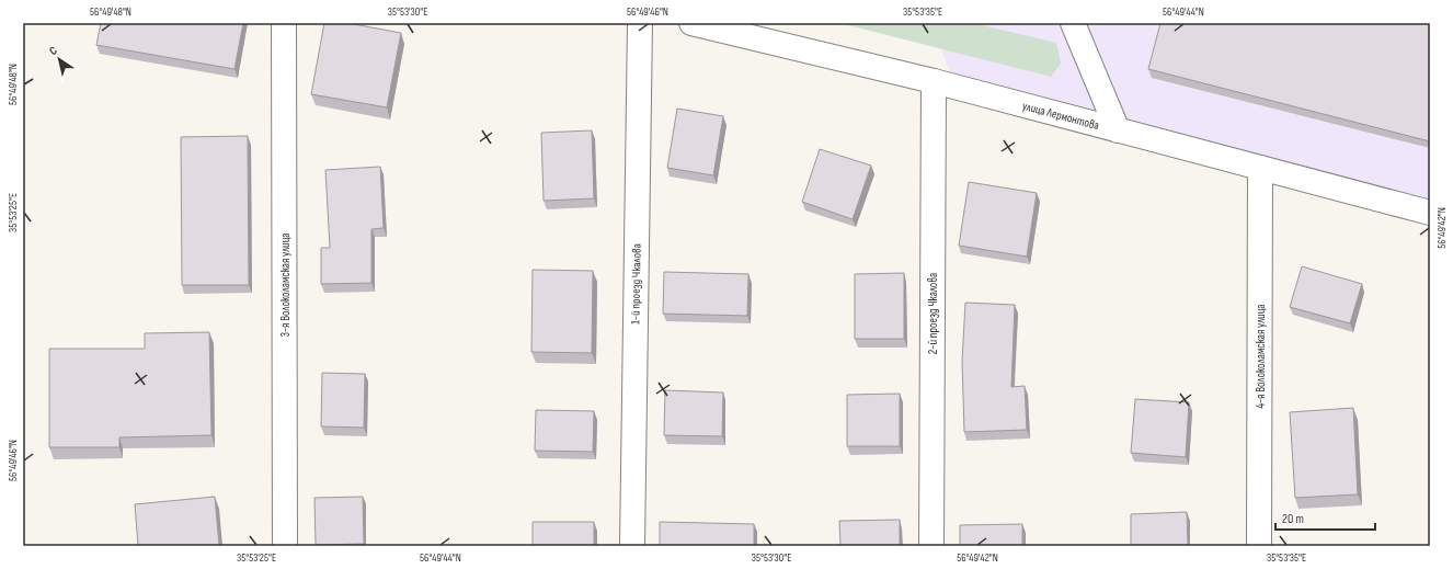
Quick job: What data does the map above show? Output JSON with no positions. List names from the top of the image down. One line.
{"streets":{"street":["улица Лермонтова","1-й проезд Чкалова","3-я Волоколамская улица","2-й проезд Чкалова","4-я Волоколамская улица"]},"crossings":[["улица Лермонтова","2-й проезд Чкалова"],["улица Лермонтова","4-я Волоколамская улица"]],"scale_bar":"20 m","north":"top left","coordinates":["56°49'48\"N","35°53'30\"E","56°49'46\"N","35°53'35\"E","56°49'44\"N","35°53'25\"E","56°49'42\"N"]}
